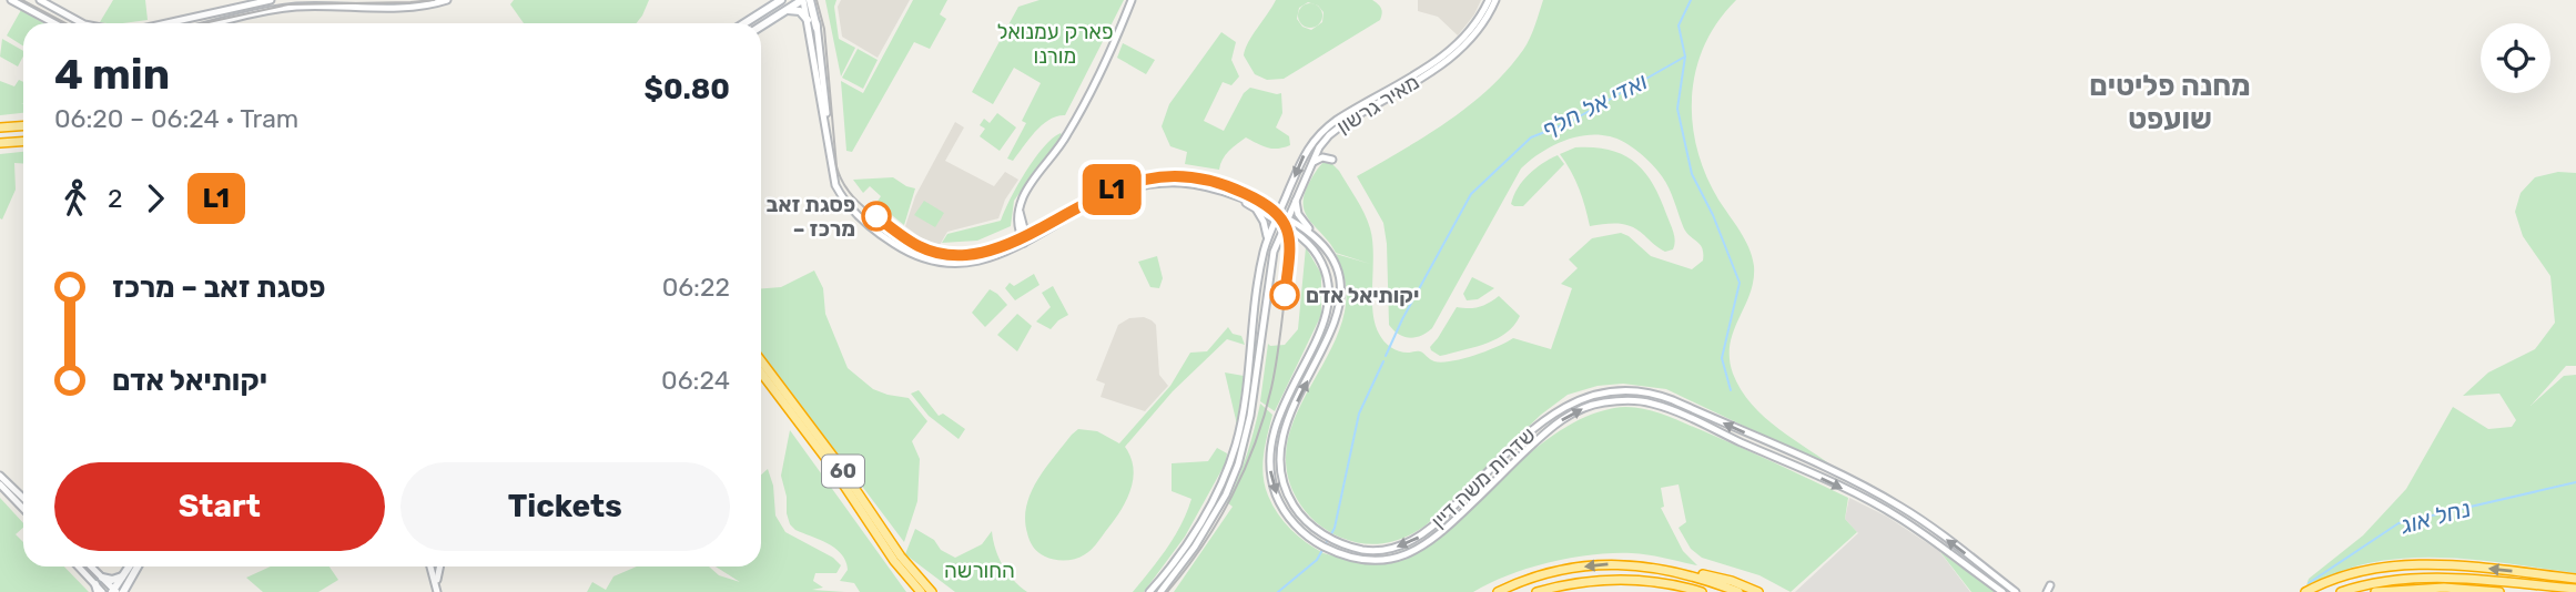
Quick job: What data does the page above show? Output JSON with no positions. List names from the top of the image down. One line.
{"streets":{"highway":["60"],"street":["מאיר גרשון","שדרות משה דיין"]},"crossings":[["מאיר גרשון","שדרות משה דיין"]],"districts":["מחנה פליטים שועפט"],"water":["ואדי אל חלף","נחל אוג"],"parks":["פארק עמנואל מורנו","החורשה"],"places":["פסגת זאב – מרכז","יקותיאל אדם"],"lines":["tram line L1"],"page":{"on_map":"L1","heading":["4 min","06:20 – 06:24 · Tram","$0.80"],"legs":["2","L1"],"list":[{"name":"פסגת זאב – מרכז","value":"06:22"},{"name":"יקותיאל אדם","value":"06:24"}],"buttons":["Start","Tickets"]}}
